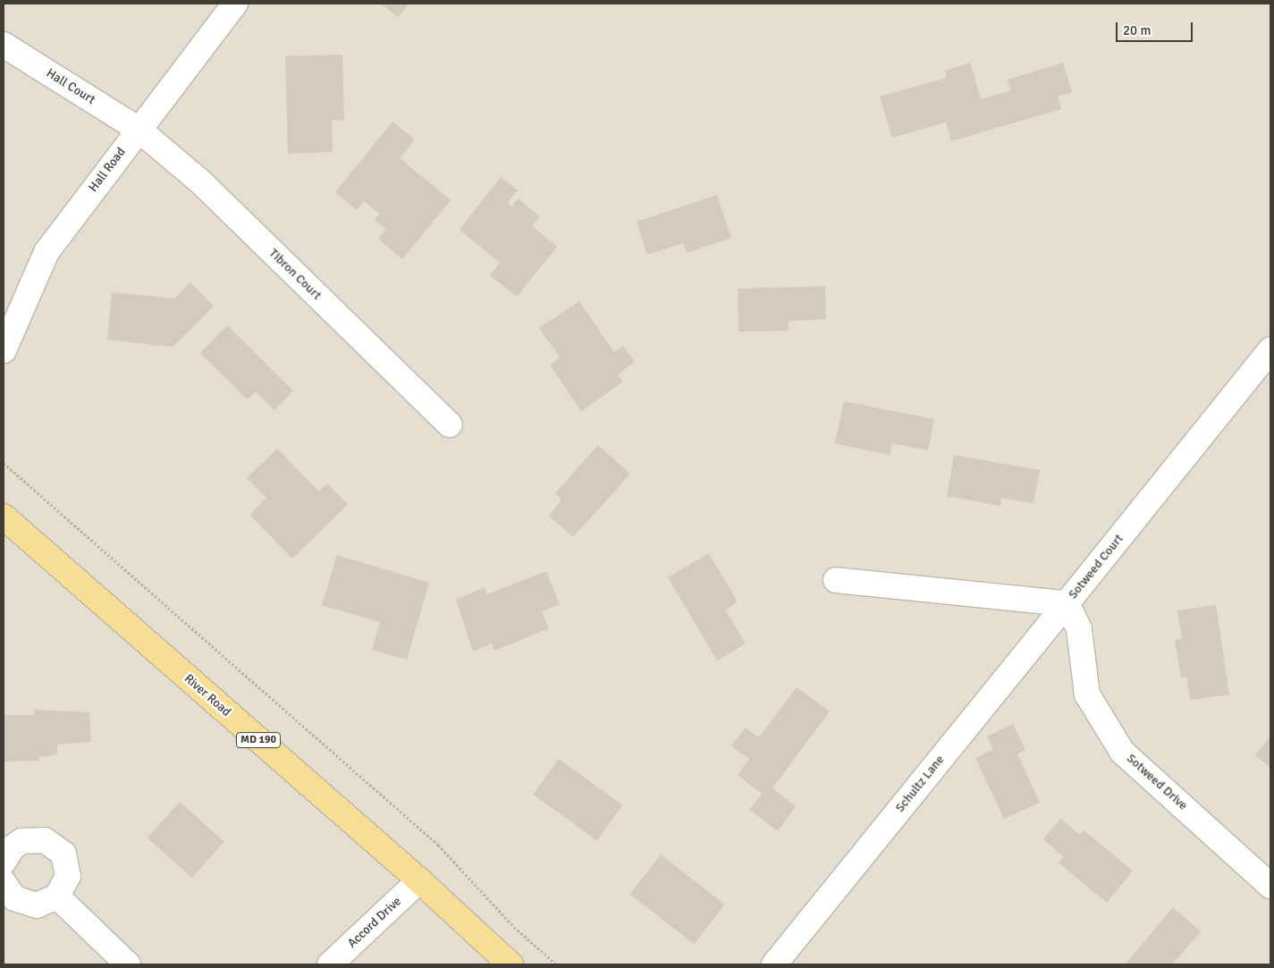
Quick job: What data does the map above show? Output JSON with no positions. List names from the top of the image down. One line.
{"streets":{"main road":["River Road","MD 190"],"street":["Hall Court","Hall Road","Tibron Court","Sotweed Court","Sotweed Drive","Schultz Lane","Accord Drive"]},"crossings":[["Hall Court","Hall Road"],["Hall Court","Tibron Court"],["Hall Road","Tibron Court"],["Sotweed Court","Sotweed Drive"],["Sotweed Court","Schultz Lane"],["River Road","Accord Drive"],["Sotweed Drive","Schultz Lane"]],"scale_bar":"20 m"}
